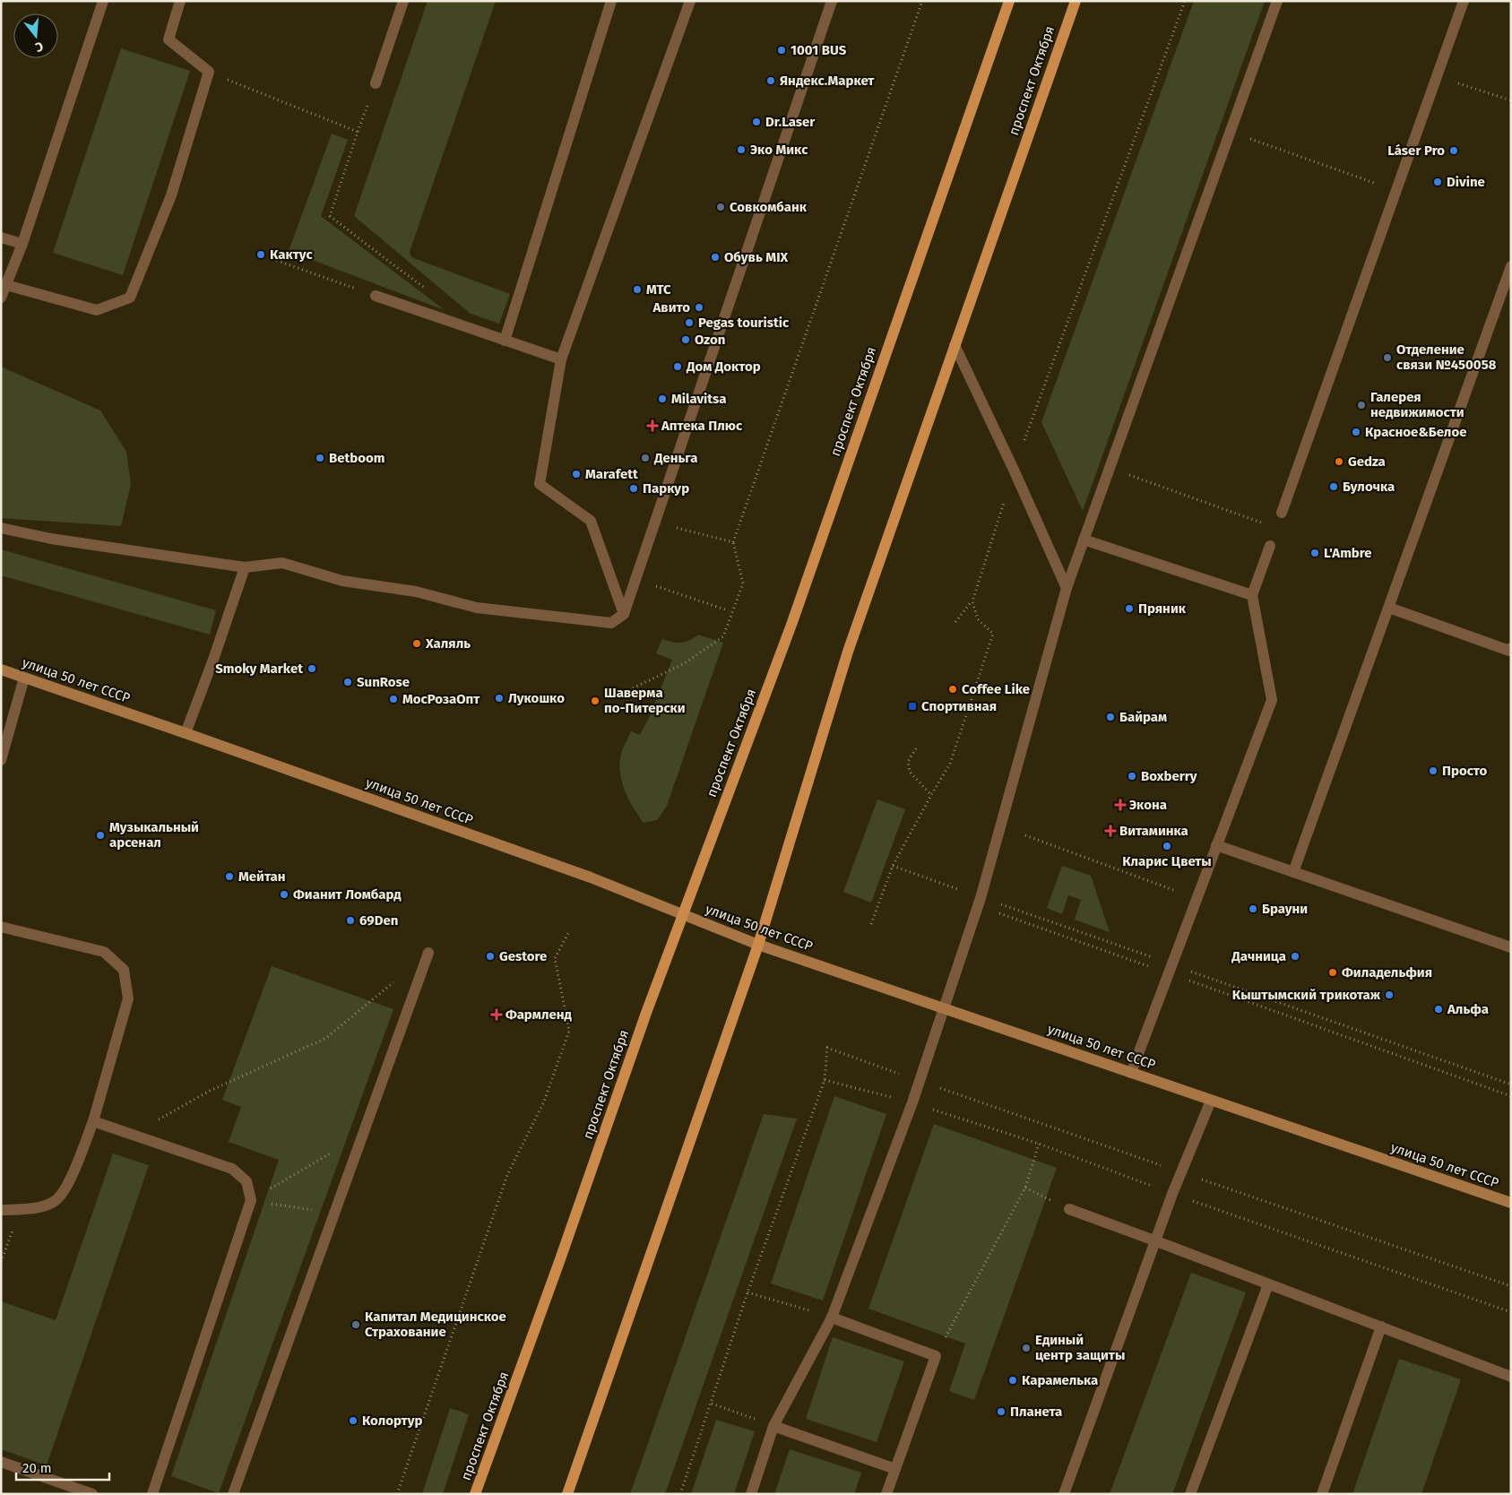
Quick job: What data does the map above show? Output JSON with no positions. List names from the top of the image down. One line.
{"streets":{"main road":["проспект Октября","улица 50 лет СССР"]},"crossings":[["проспект Октября","улица 50 лет СССР"]],"places":{"other":["1001 BUS","Яндекс.Маркет","Dr.Laser","Эко Микс","Láser Pro","Divine","Совкомбанк","Кактус","Обувь MIX","МТС","Авито","Pegas touristic","Ozon","Отделение связи №450058","Дом Доктор","Milavitsa","Галерея недвижимости","Красное&Белое","Betboom","Деньга","Gedza","Marafett","Булочка","Паркур","L'Ambre","Пряник","Халяль","Smoky Market","SunRose","Coffee Like","Лукошко","МосРозаОпт","Шаверма по-Питерски","Байрам","Просто","Boxberry","Музыкальный арсенал","Кларис Цветы","Мейтан","Фианит Ломбард","Брауни","69Den","Gestore","Дачница","Филадельфия","Кыштымский трикотаж","Альфа","Капитал Медицинское Страхование","Единый центр защиты","Карамелька","Планета","Колортур"],"health":["Аптека Плюс","Экона","Витаминка","Фармленд"],"transit":["Спортивная"]},"scale_bar":"20 m","north":"bottom"}
